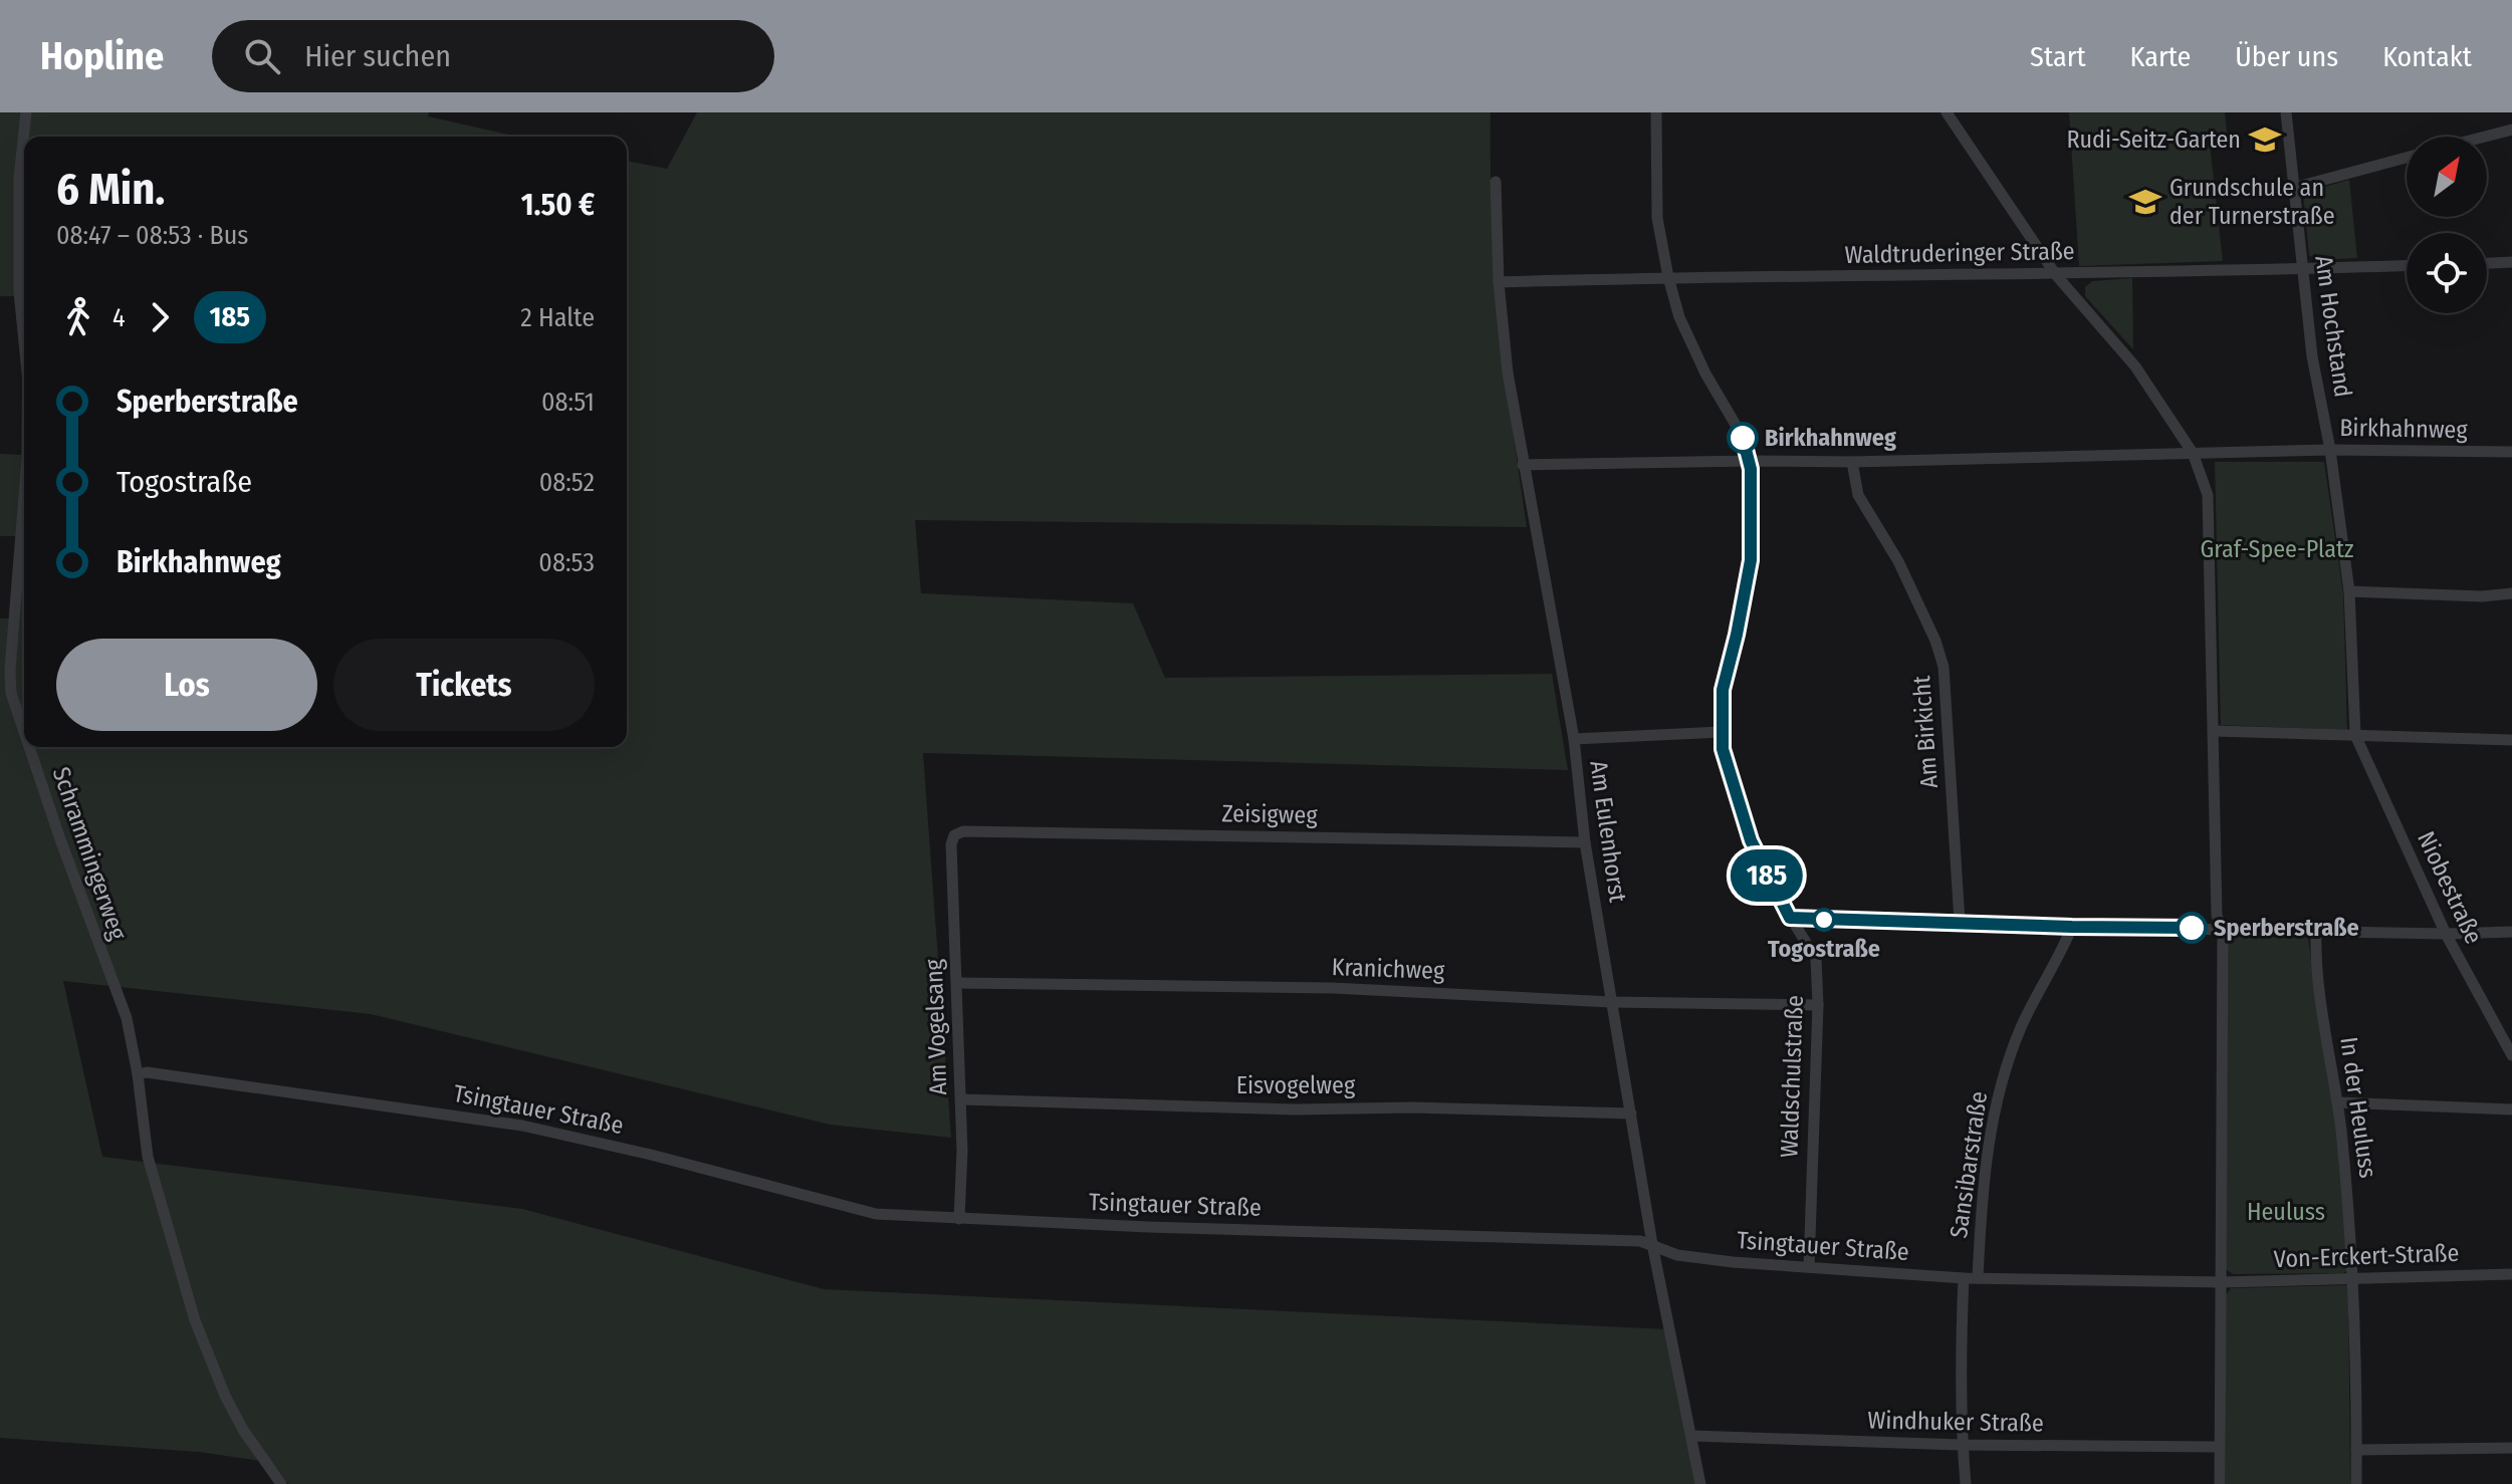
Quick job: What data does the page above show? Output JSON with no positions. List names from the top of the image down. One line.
{"streets":{"street":["Waldtruderinger Straße","Am Hochstand","Birkhahnweg","Am Birkicht","Zeisigweg","Am Eulenhorst","Schrammingerweg","Niobestraße","Kranichweg","Am Vogelsang","Waldschulstraße","Eisvogelweg","In der Heuluss","Tsingtauer Straße","Sansibarstraße","Von-Erckert-Straße","Windhuker Straße"]},"crossings":[["Waldtruderinger Straße","Am Hochstand"],["Waldtruderinger Straße","Am Eulenhorst"],["Waldtruderinger Straße","Waldschulstraße"],["Am Hochstand","Birkhahnweg"],["Birkhahnweg","Am Birkicht"],["Birkhahnweg","Am Eulenhorst"],["Birkhahnweg","Waldschulstraße"],["Zeisigweg","Am Eulenhorst"],["Zeisigweg","Am Vogelsang"],["Am Eulenhorst","Kranichweg"],["Am Eulenhorst","Eisvogelweg"],["Am Eulenhorst","Tsingtauer Straße"],["Am Eulenhorst","Windhuker Straße"],["Schrammingerweg","Tsingtauer Straße"],["Kranichweg","Am Vogelsang"],["Kranichweg","Waldschulstraße"],["Am Vogelsang","Eisvogelweg"],["Am Vogelsang","Tsingtauer Straße"],["Waldschulstraße","Tsingtauer Straße"],["In der Heuluss","Von-Erckert-Straße"],["Tsingtauer Straße","Sansibarstraße"],["Tsingtauer Straße","Von-Erckert-Straße"]],"parks":["Graf-Spee-Platz","Heuluss"],"places":{"school or university":["Rudi-Seitz-Garten","Grundschule an der Turnerstraße"],"other":["Birkhahnweg","Togostraße","Sperberstraße"]},"lines":["bus line 185"],"north":"top right","page":{"header":"Hopline","search":"Hier suchen","nav":["Start","Karte","Über uns","Kontakt"],"on_map":"185","heading":["6 Min.","08:47 – 08:53 · Bus","1.50 €"],"legs":["4","185","2 Halte"],"list":[{"name":"Sperberstraße","value":"08:51"},{"name":"Togostraße","value":"08:52"},{"name":"Birkhahnweg","value":"08:53"}],"buttons":["Los","Tickets"]}}
